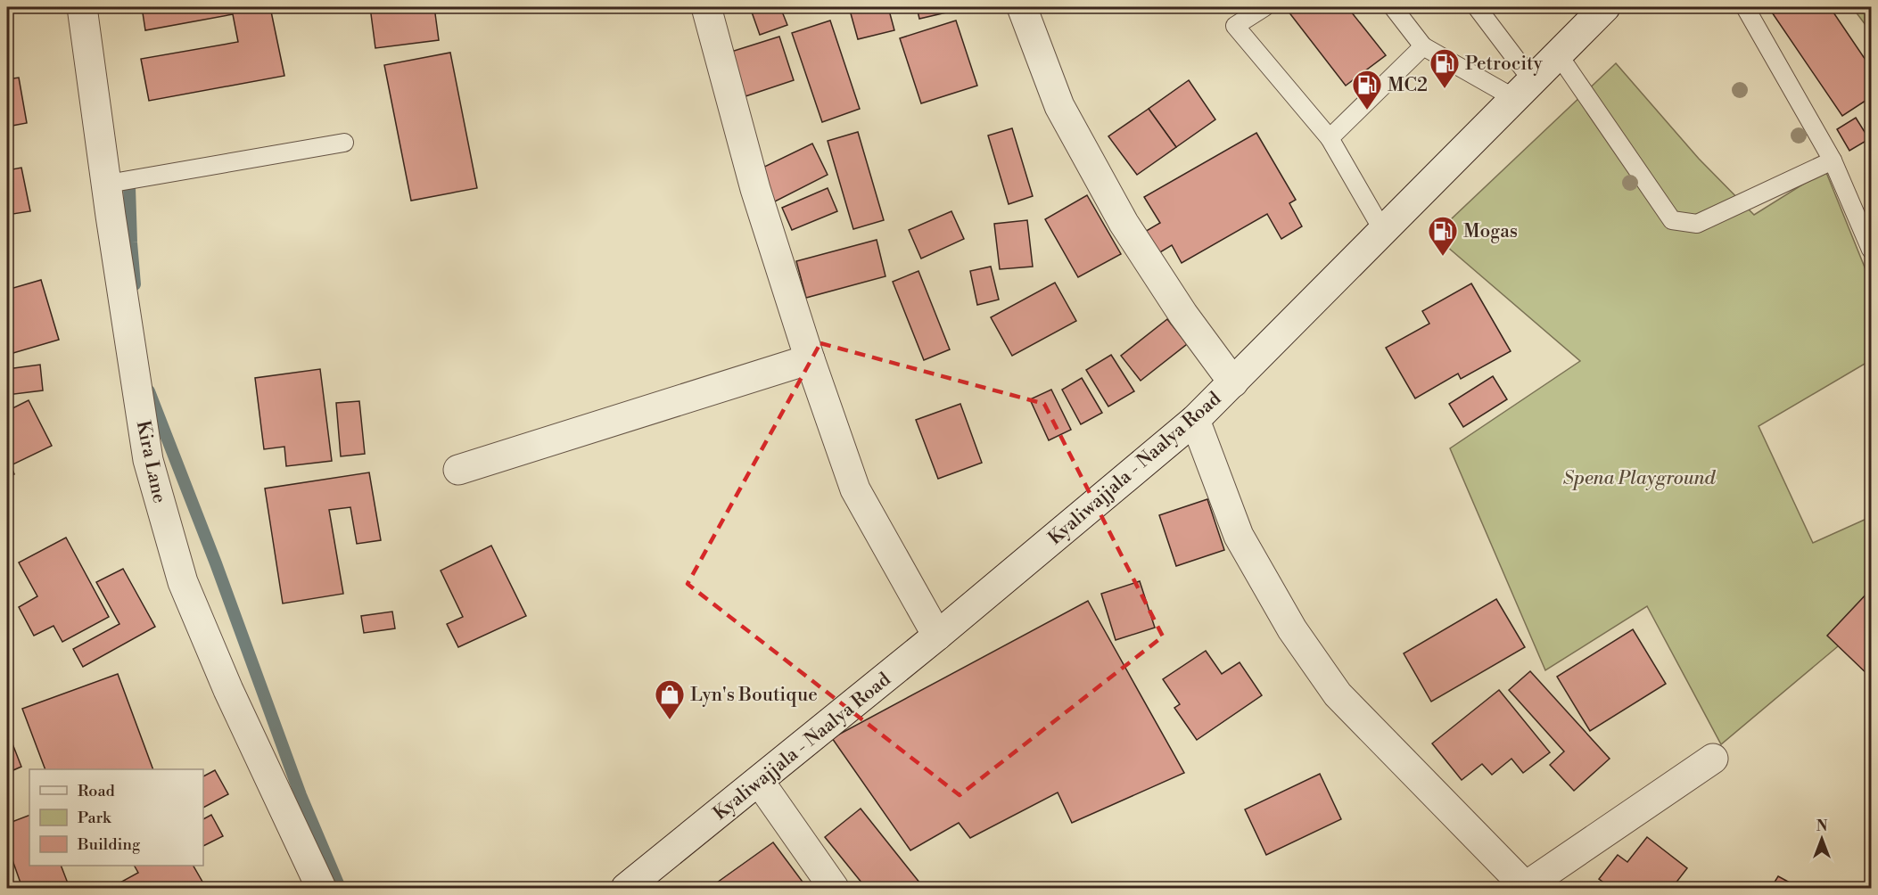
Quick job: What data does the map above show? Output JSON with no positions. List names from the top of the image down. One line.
{"streets":{"street":["Kira Lane","Kyaliwajjala - Naalya Road"]},"parks":["Spena Playground"],"places":{"fuel station":["Petrocity","MC2","Mogas"],"shop":["Lyn's Boutique"]},"legend":["Road","Park","Building"],"north":"top"}
